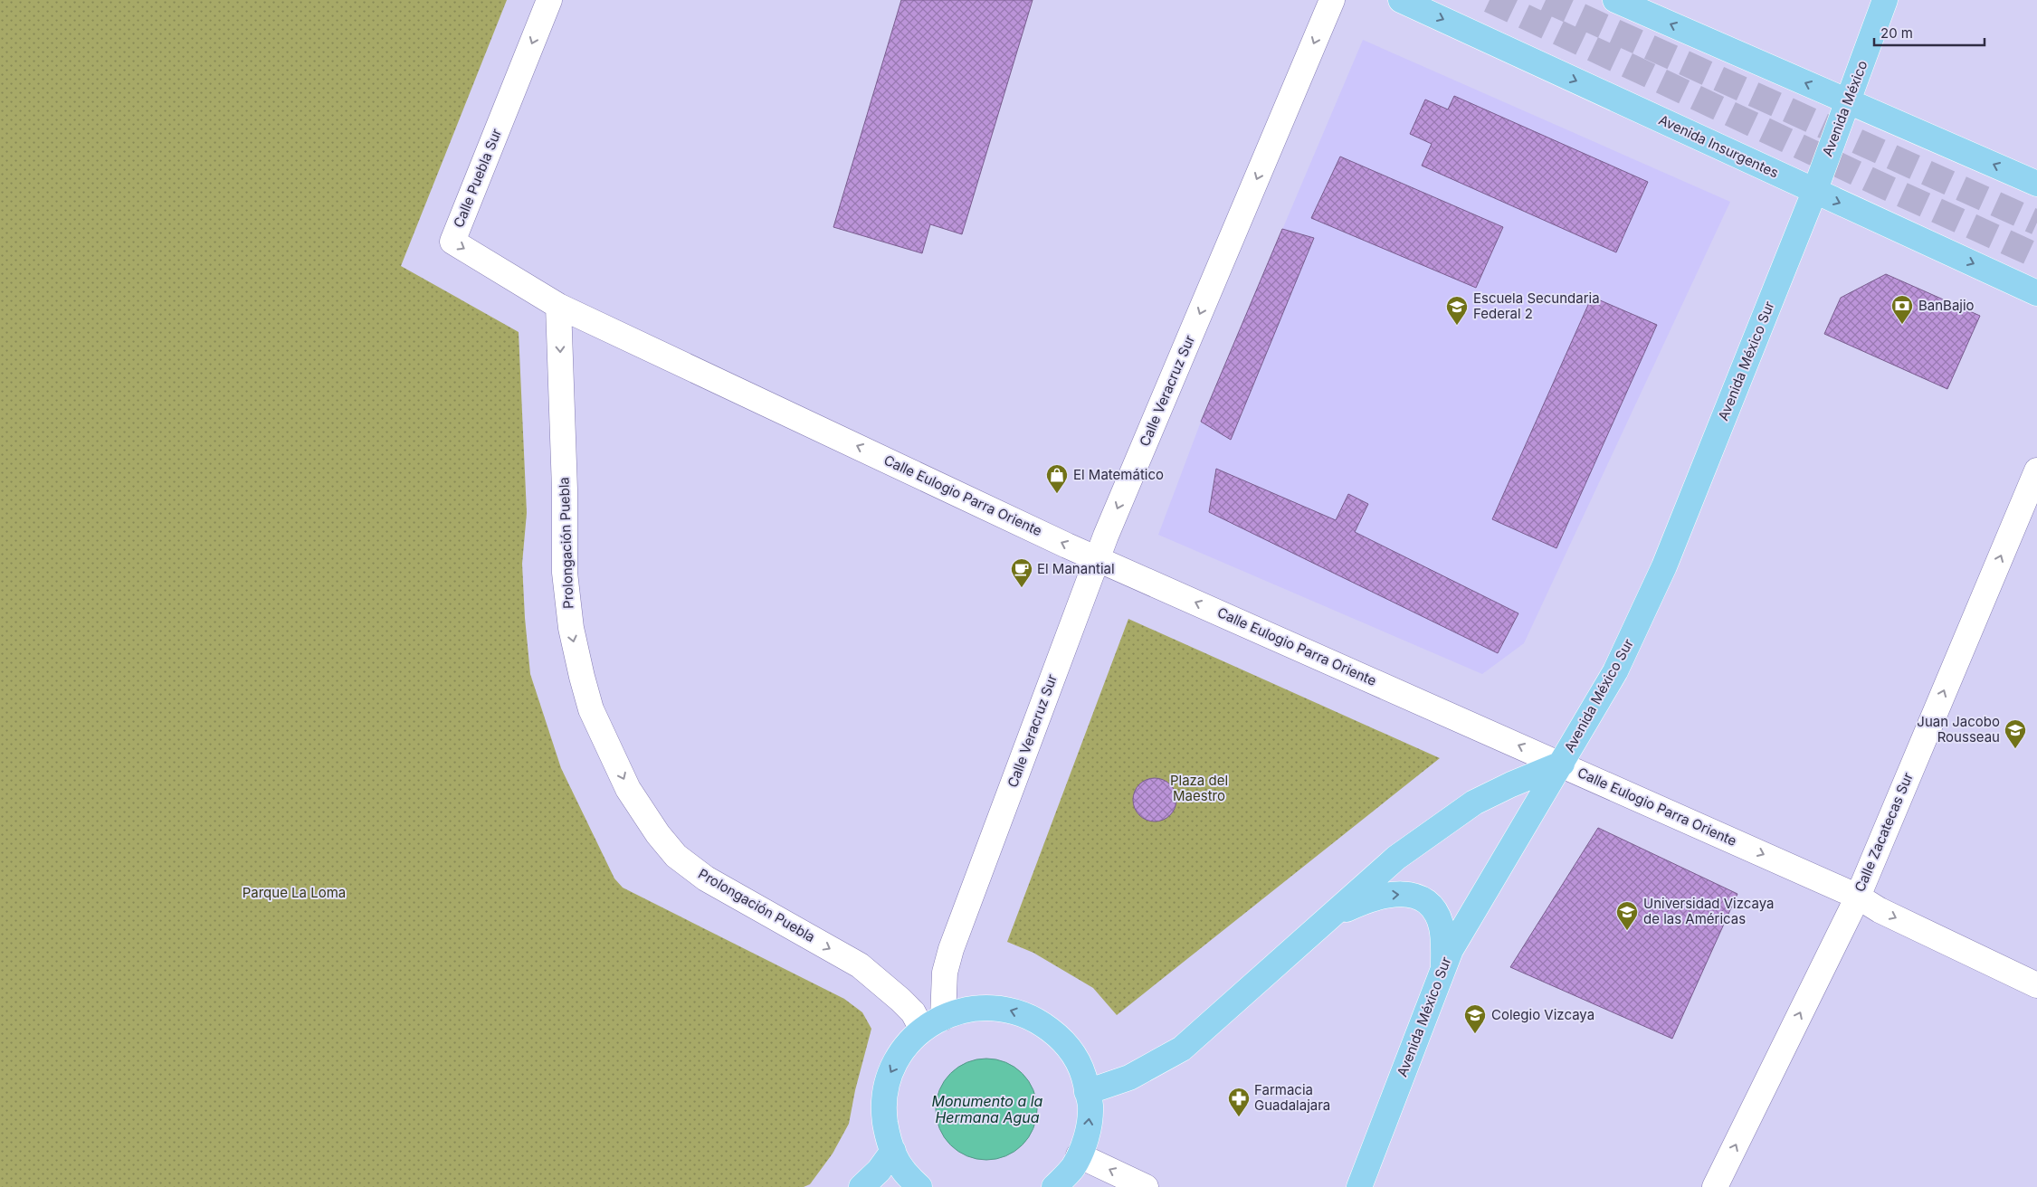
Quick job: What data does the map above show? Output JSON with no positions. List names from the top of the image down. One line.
{"streets":{"main road":["Avenida México","Avenida Insurgentes","Avenida México Sur"],"street":["Calle Puebla Sur","Calle Veracruz Sur","Calle Eulogio Parra Oriente","Prolongación Puebla","Calle Zacatecas Sur"]},"crossings":[["Avenida México","Avenida Insurgentes"],["Avenida México","Avenida México Sur"],["Avenida Insurgentes","Avenida México Sur"],["Calle Puebla Sur","Calle Eulogio Parra Oriente"],["Calle Puebla Sur","Prolongación Puebla"],["Avenida México Sur","Calle Eulogio Parra Oriente"],["Calle Veracruz Sur","Calle Eulogio Parra Oriente"],["Calle Veracruz Sur","Prolongación Puebla"],["Calle Eulogio Parra Oriente","Prolongación Puebla"],["Calle Eulogio Parra Oriente","Calle Zacatecas Sur"]],"one_way":["Calle Veracruz Sur","Prolongación Puebla","Calle Zacatecas Sur"],"water":["Monumento a la Hermana Agua"],"parks":["Plaza del Maestro","Parque La Loma"],"places":{"bank":["BanBajio"],"school or university":["Escuela Secundaria Federal 2","Juan Jacobo Rousseau","Universidad Vizcaya de las Américas","Colegio Vizcaya"],"shop":["El Matemático"],"cafe":["El Manantial"],"pharmacy":["Farmacia Guadalajara"]},"scale_bar":"20 m"}
